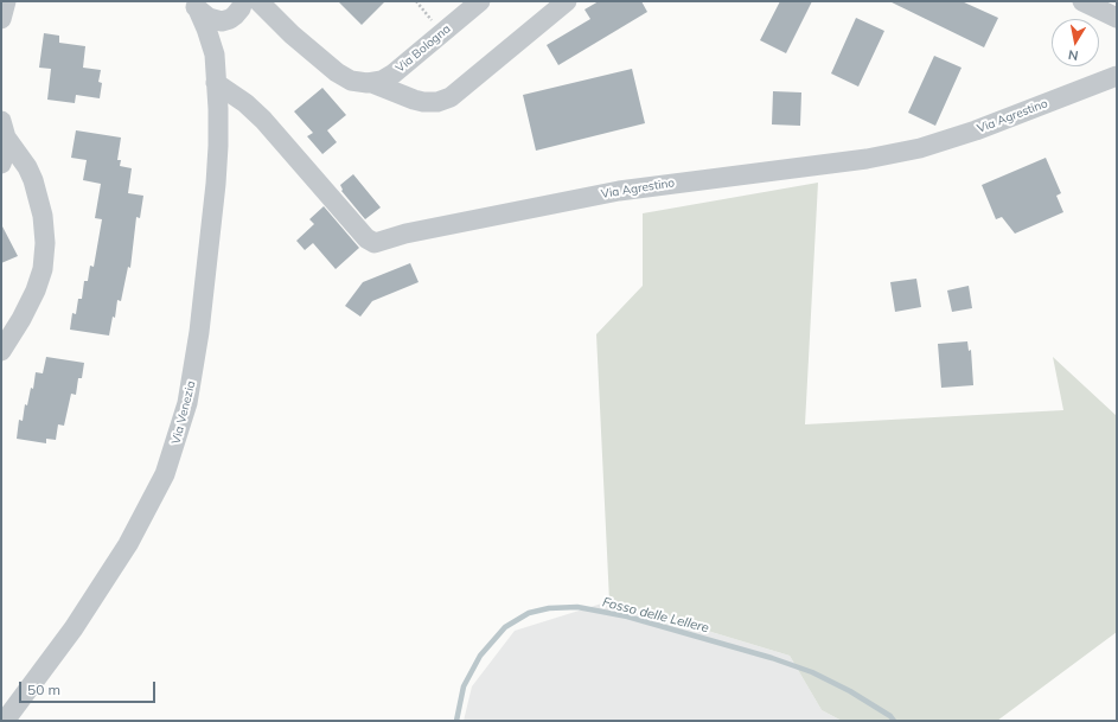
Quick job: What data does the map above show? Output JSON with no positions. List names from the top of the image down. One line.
{"streets":{"street":["Via Bologna","Via Agrestino","Via Venezia"]},"crossings":[["Via Agrestino","Via Venezia"]],"water":["Fosso delle Lellere"],"scale_bar":"50 m","north":"bottom"}
